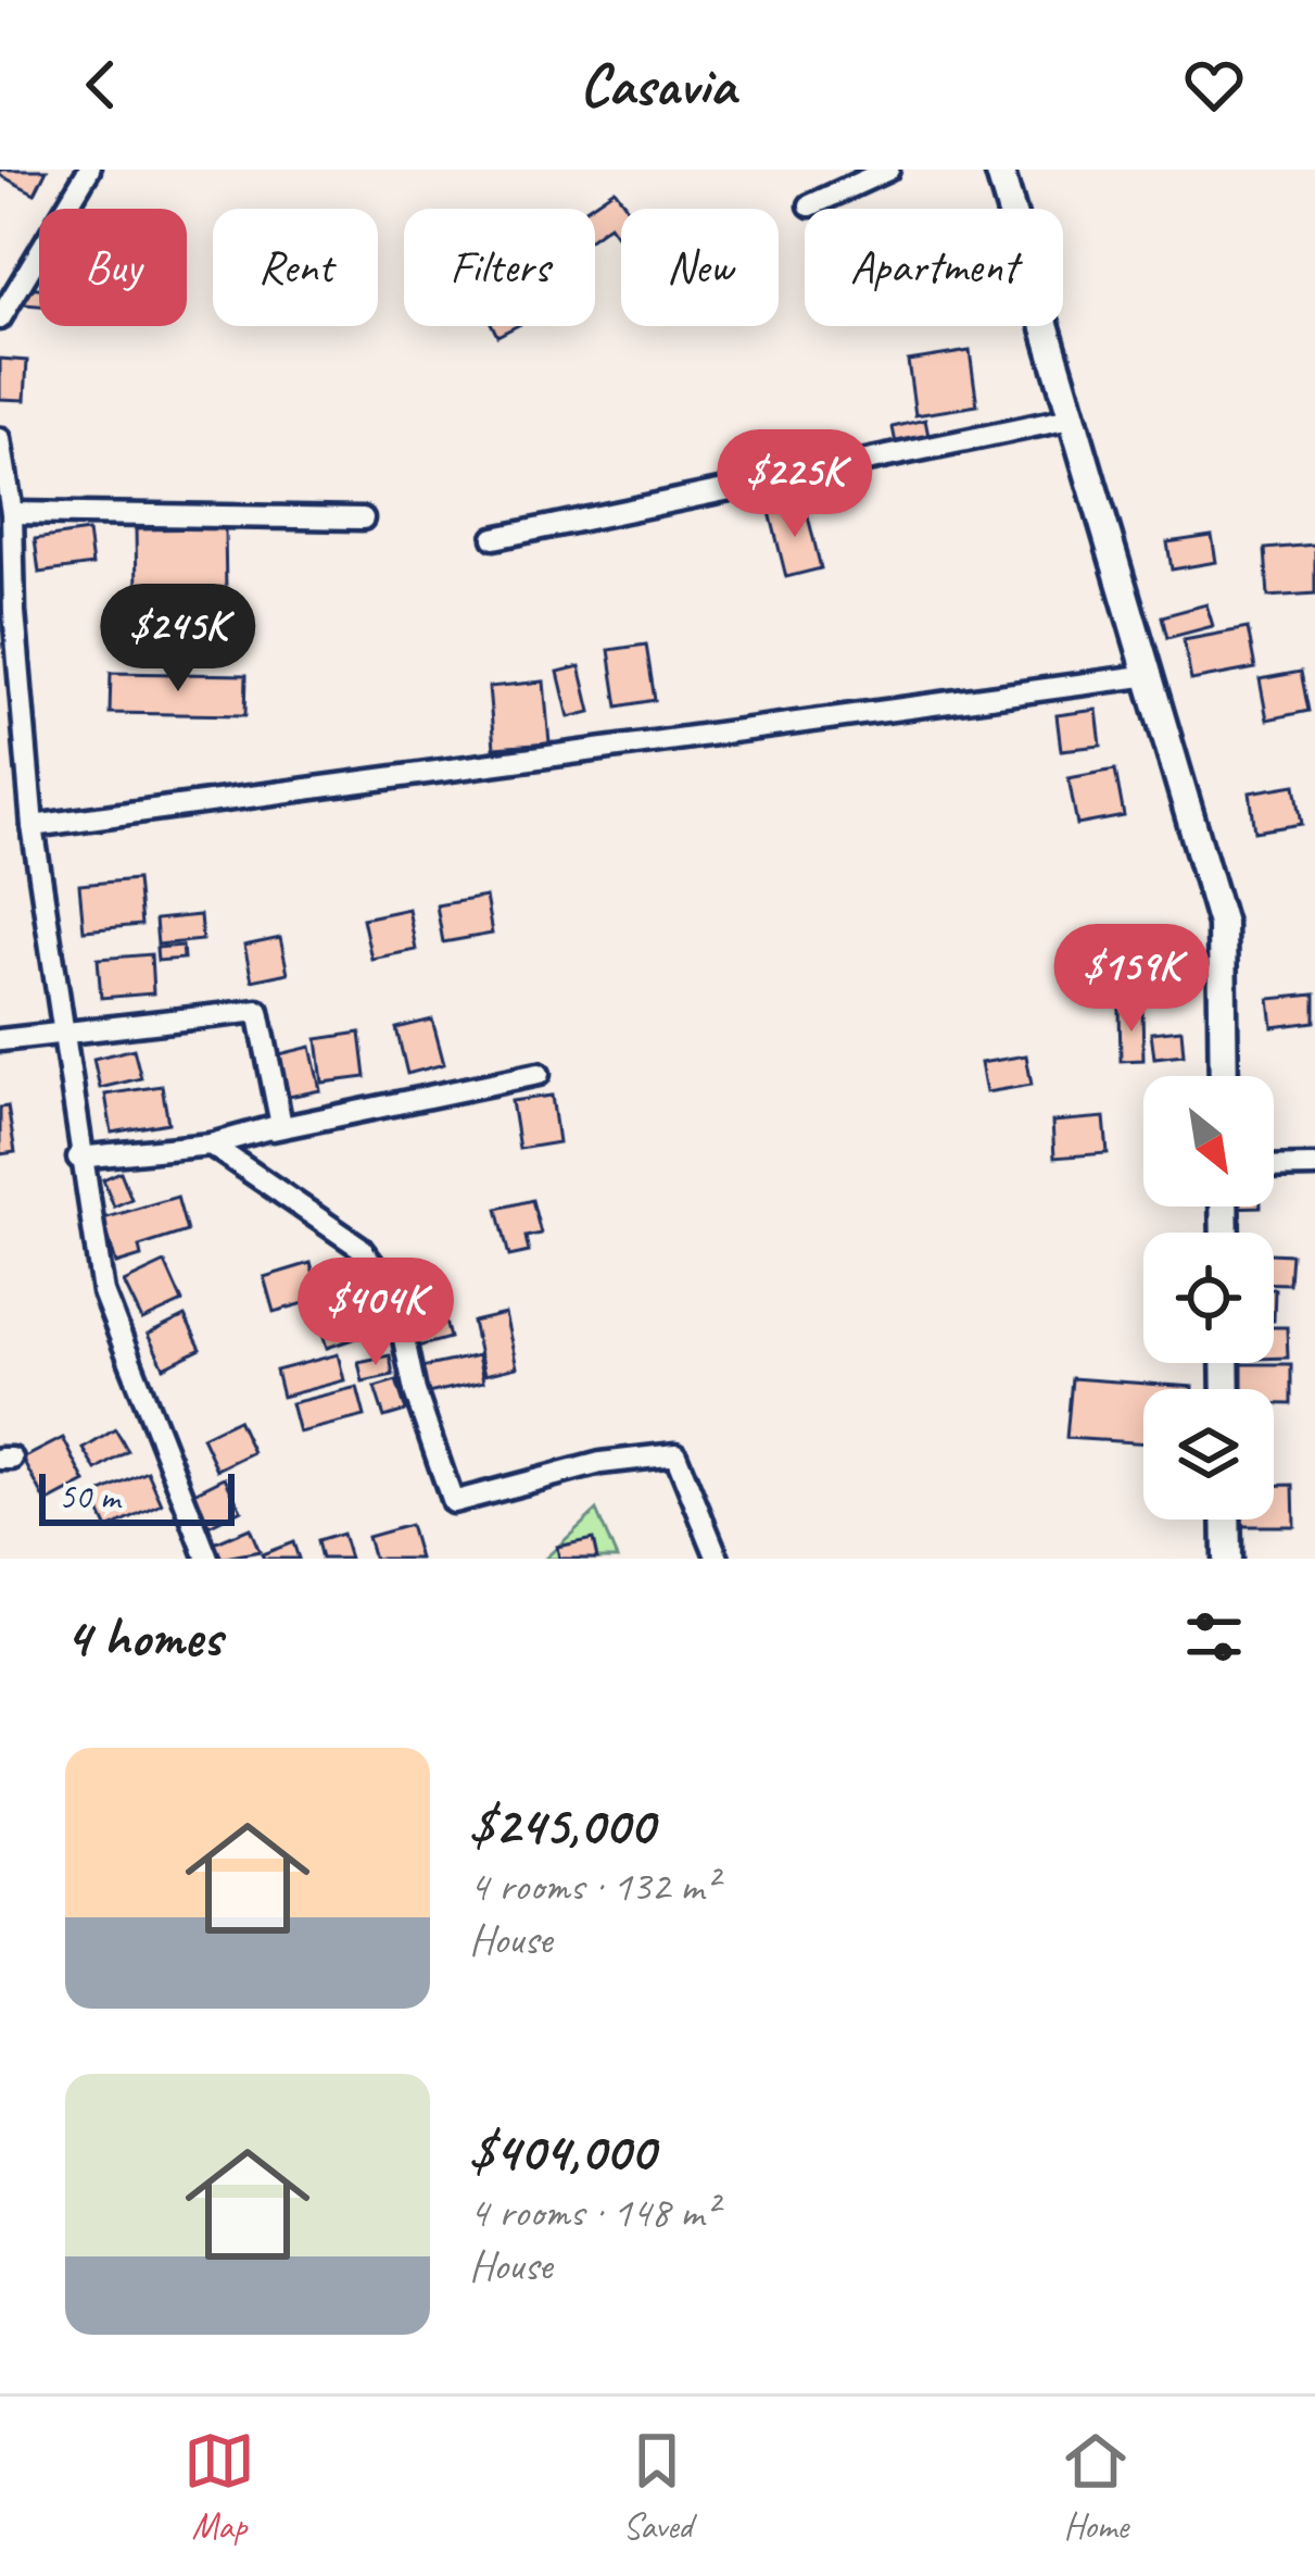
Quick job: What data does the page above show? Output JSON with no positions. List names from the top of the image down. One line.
{"scale_bar":"50 m","north":"bottom right","page":{"header":"Casavia","chip":["Buy","Rent","Filters","New","Apartment"],"price":["$225K","$245K","$159K","$404K"],"scale":"50 m","heading":"4 homes","list":[{"name":"$245,000","note":"4 rooms · 132 m² · House"},{"name":"$404,000","note":"4 rooms · 148 m² · House"}],"tabs":["Map","Saved","Home"]}}
